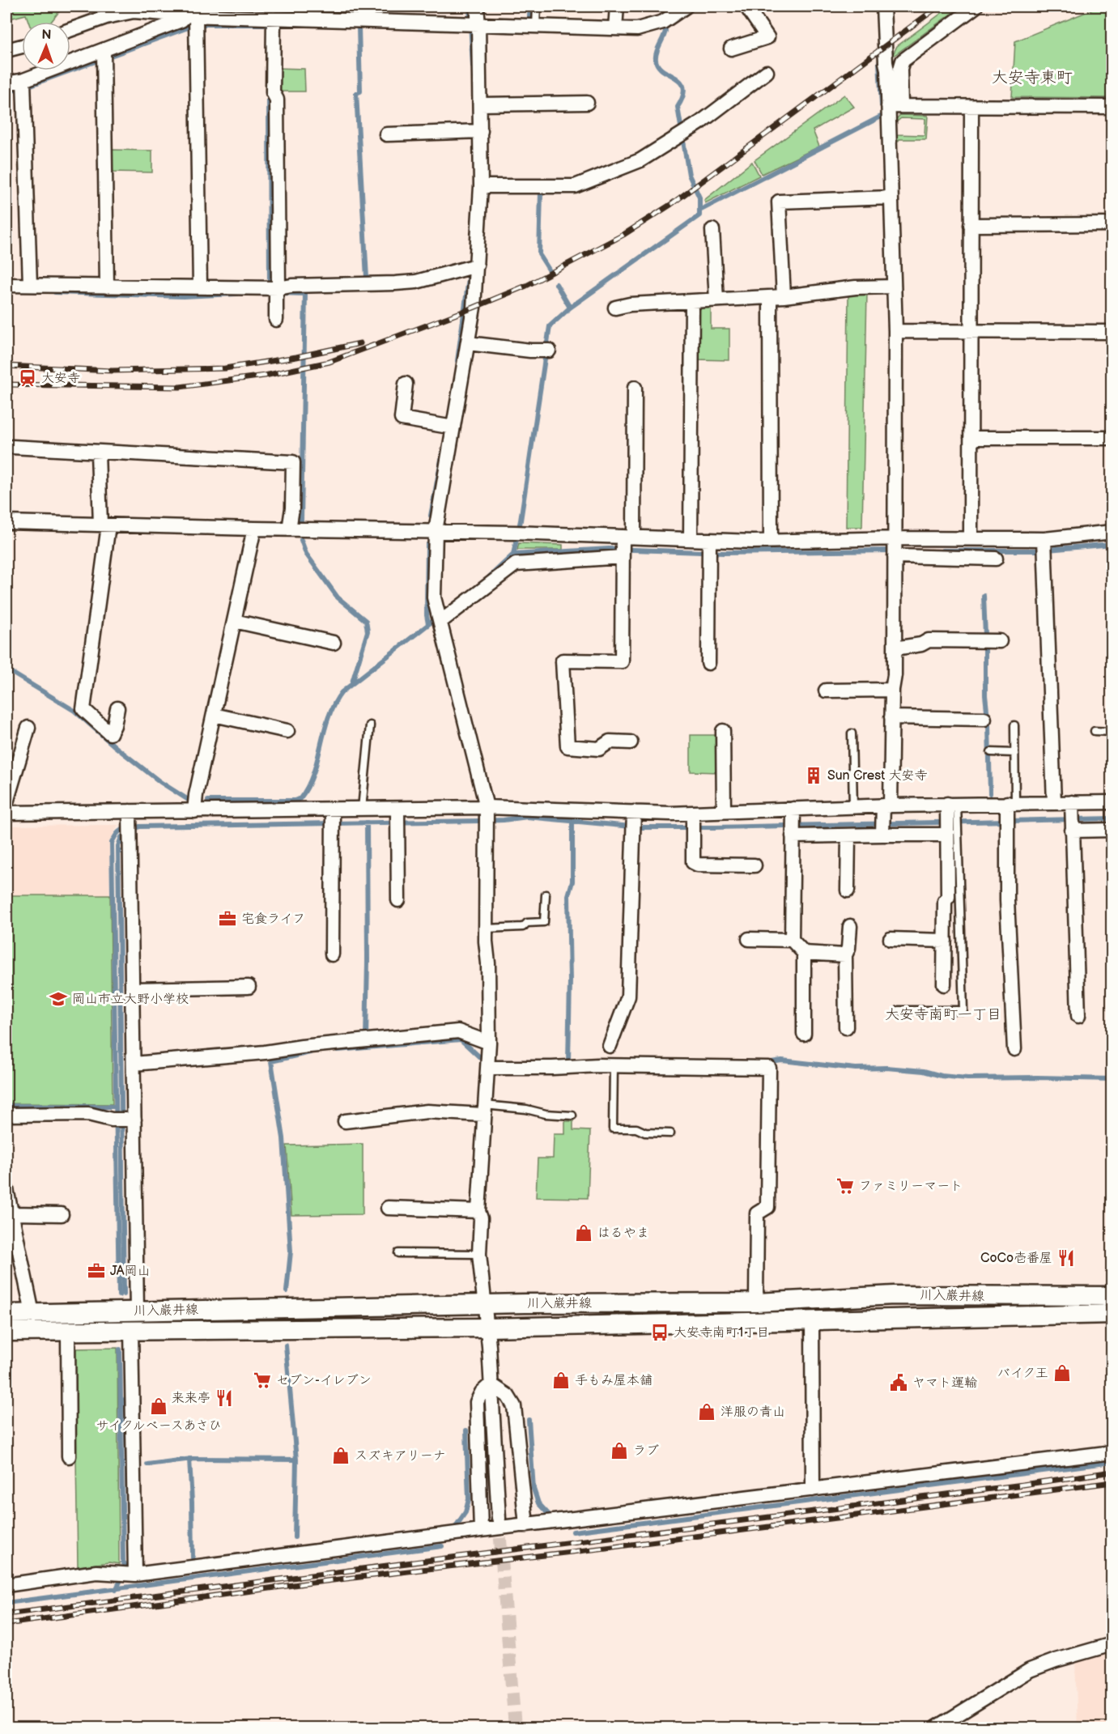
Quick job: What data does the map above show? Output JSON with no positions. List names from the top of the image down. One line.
{"streets":{"main road":["川入巌井線"]},"districts":["大安寺東町","大安寺南町一丁目"],"places":{"station":["大安寺"],"building":["Sun Crest 大安寺"],"office":["宅食ライフ","JA岡山"],"school or university":["岡山市立大野小学校"],"supermarket":["ファミリーマート","セブン-イレブン"],"shop":["はるやま","バイク王","手もみ屋本舗","サイクルベースあさひ","洋服の青山","ラブ","スズキアリーナ"],"restaurant":["CoCo壱番屋","来来亭"],"bus stop":["大安寺南町1丁目"],"public building":["ヤマト運輸"]},"north":"top"}
